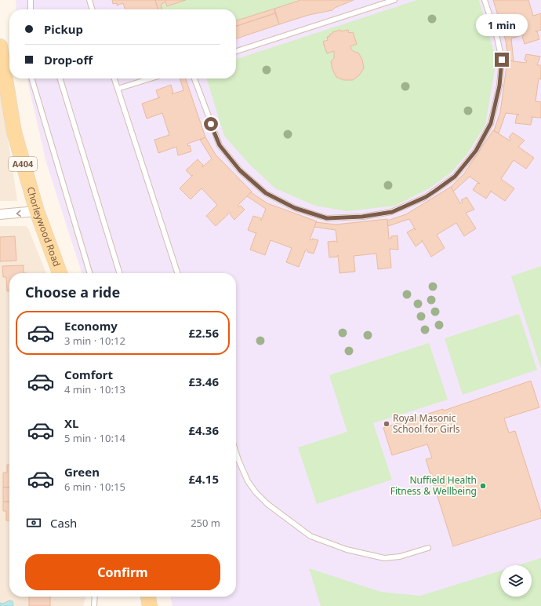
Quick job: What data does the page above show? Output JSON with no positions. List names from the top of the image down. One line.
{"streets":{"main road":["A404","Chorleywood Road"]},"places":["Royal Masonic School for Girls","Nuffield Health Fitness & Wellbeing"],"page":{"banner":["Pickup","Drop-off"],"bubble":"1 min","heading":"Choose a ride","list":[{"name":"Economy","note":"3 min · 10:12","value":"£2.56"},{"name":"Comfort","note":"4 min · 10:13","value":"£3.46"},{"name":"XL","note":"5 min · 10:14","value":"£4.36"},{"name":"Green","note":"6 min · 10:15","value":"£4.15"}],"pay":["Cash","250 m"],"buttons":"Confirm"}}
